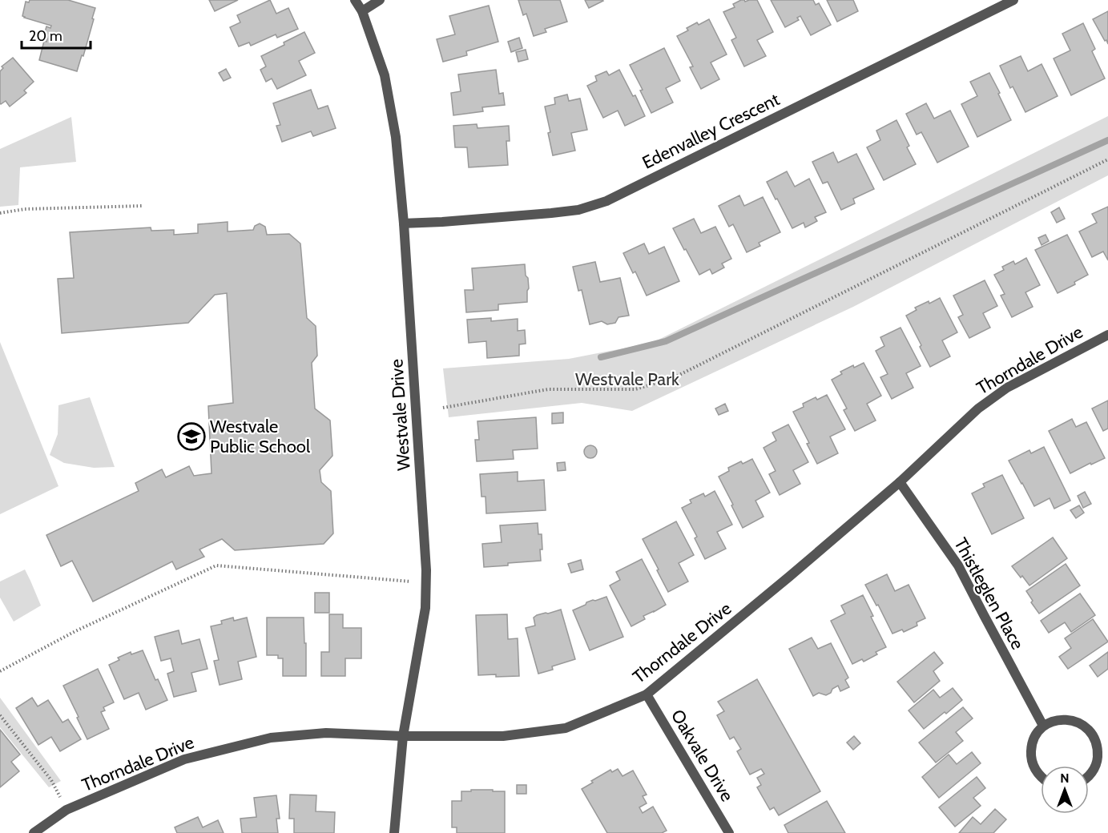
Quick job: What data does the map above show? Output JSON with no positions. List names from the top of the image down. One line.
{"streets":{"street":["Edenvalley Crescent","Thorndale Drive","Westvale Drive","Thistleglen Place","Oakvale Drive"]},"crossings":[["Edenvalley Crescent","Westvale Drive"],["Thorndale Drive","Westvale Drive"],["Thorndale Drive","Thistleglen Place"],["Thorndale Drive","Oakvale Drive"]],"parks":["Westvale Park"],"places":{"school or university":["Westvale Public School"]},"scale_bar":"20 m","north":"top"}
